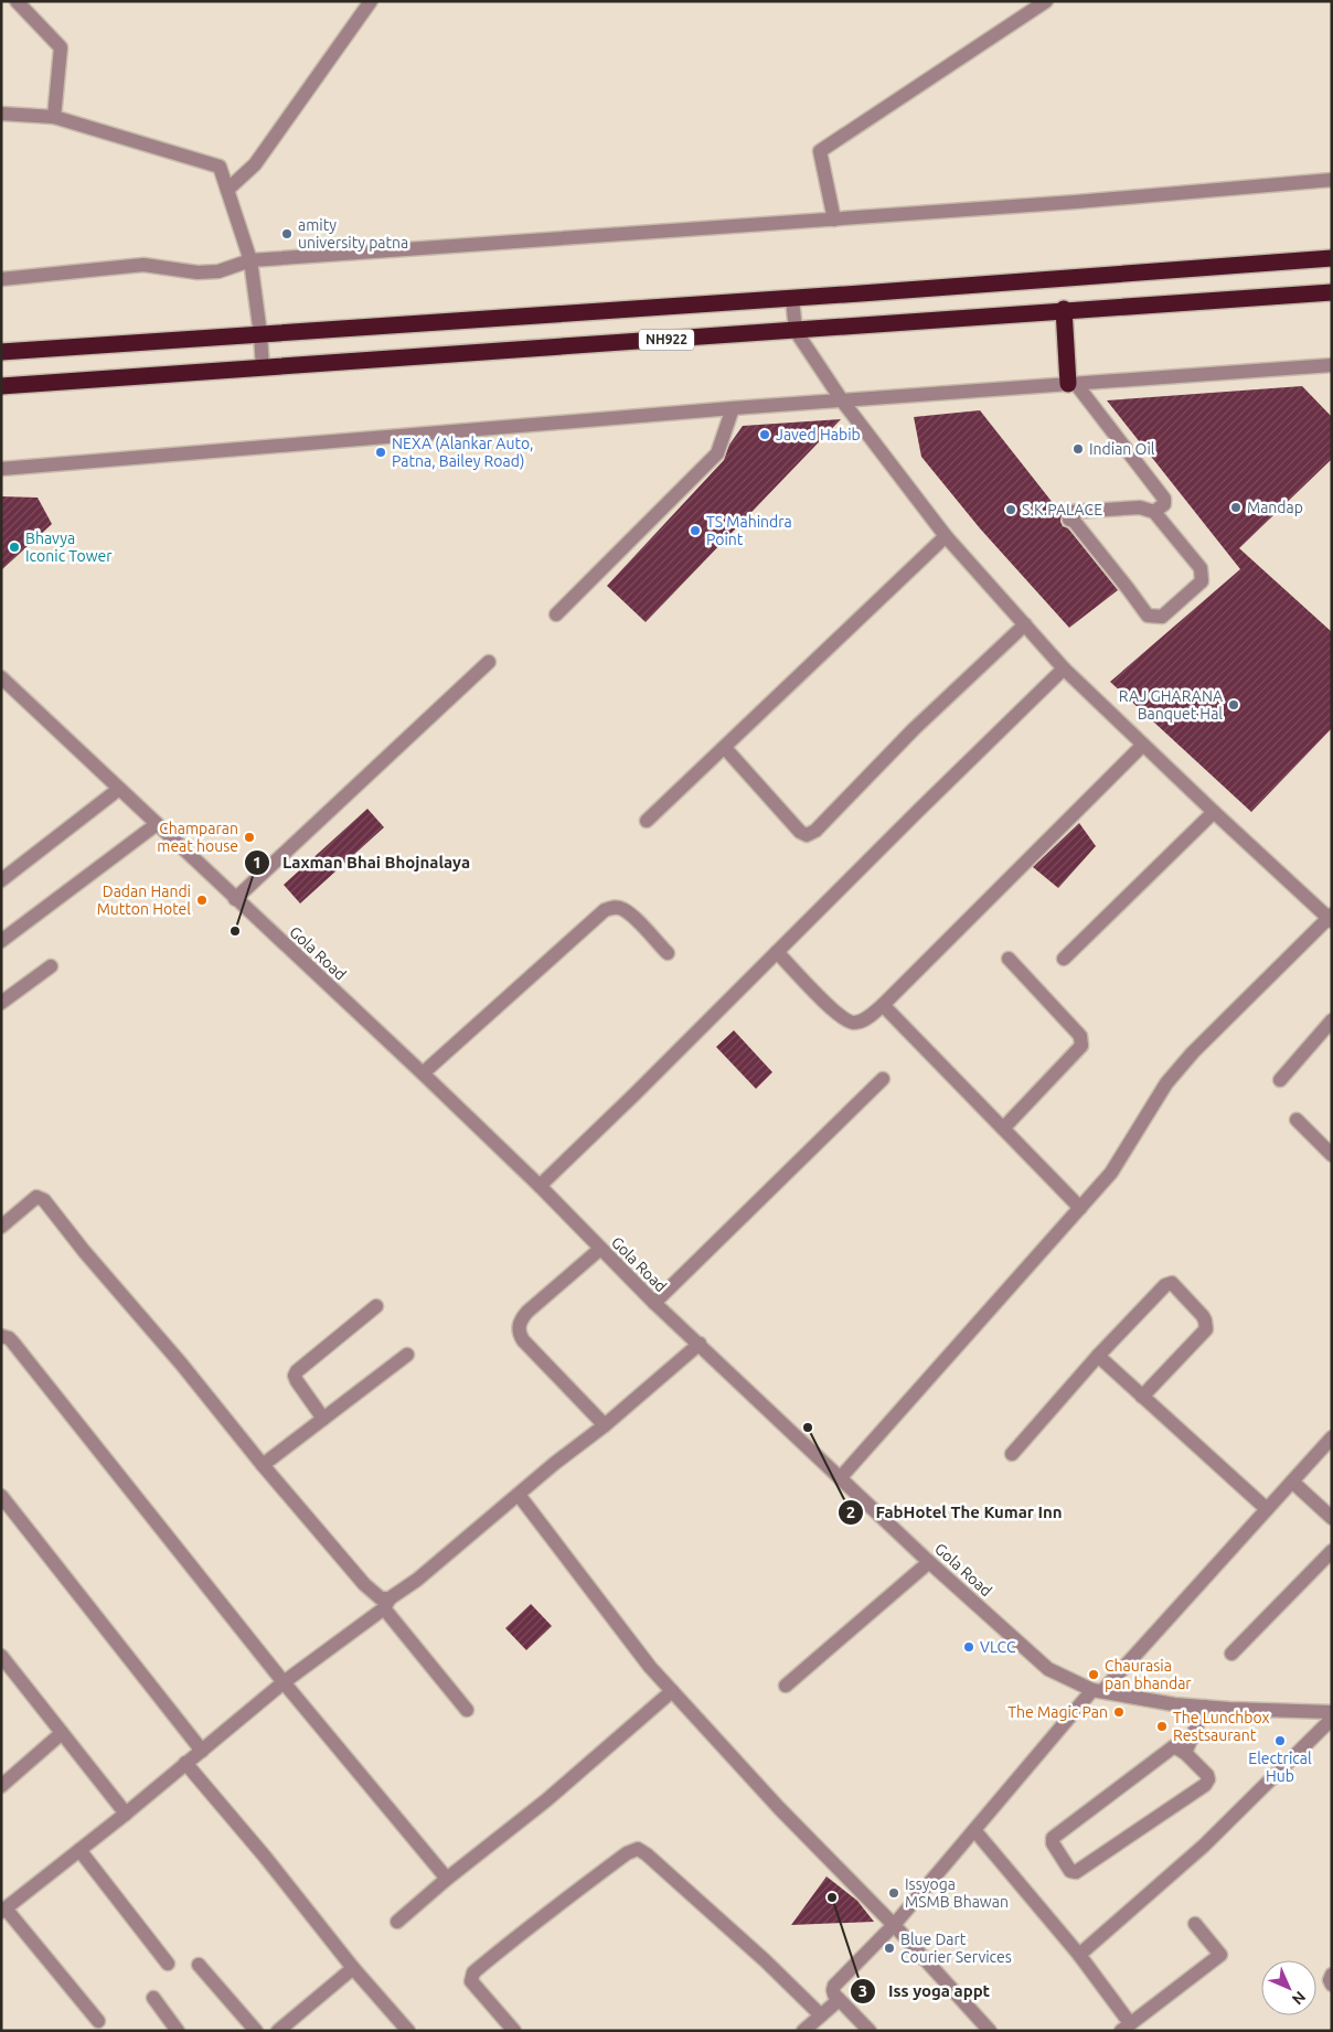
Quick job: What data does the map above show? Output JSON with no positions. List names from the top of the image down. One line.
{"streets":{"highway":["NH922"],"street":["Gola Road"]},"places":["amity university patna","Javed Habib","Indian Oil","NEXA (Alankar Auto, Patna, Bailey Road)","Mandap","S.K.PALACE","TS Mahindra Point","Bhavya Iconic Tower","RAJ GHARANA Banquet Hal","Champaran meat house","Dadan Handi Mutton Hotel","Laxman Bhai Bhojnalaya","FabHotel The Kumar Inn","VLCC","Chaurasia pan bhandar","The Magic Pan","The Lunchbox Restsaurant","Electrical Hub","Issyoga MSMB Bhawan","Iss yoga appt","Blue Dart Courier Services"],"north":"bottom right"}
